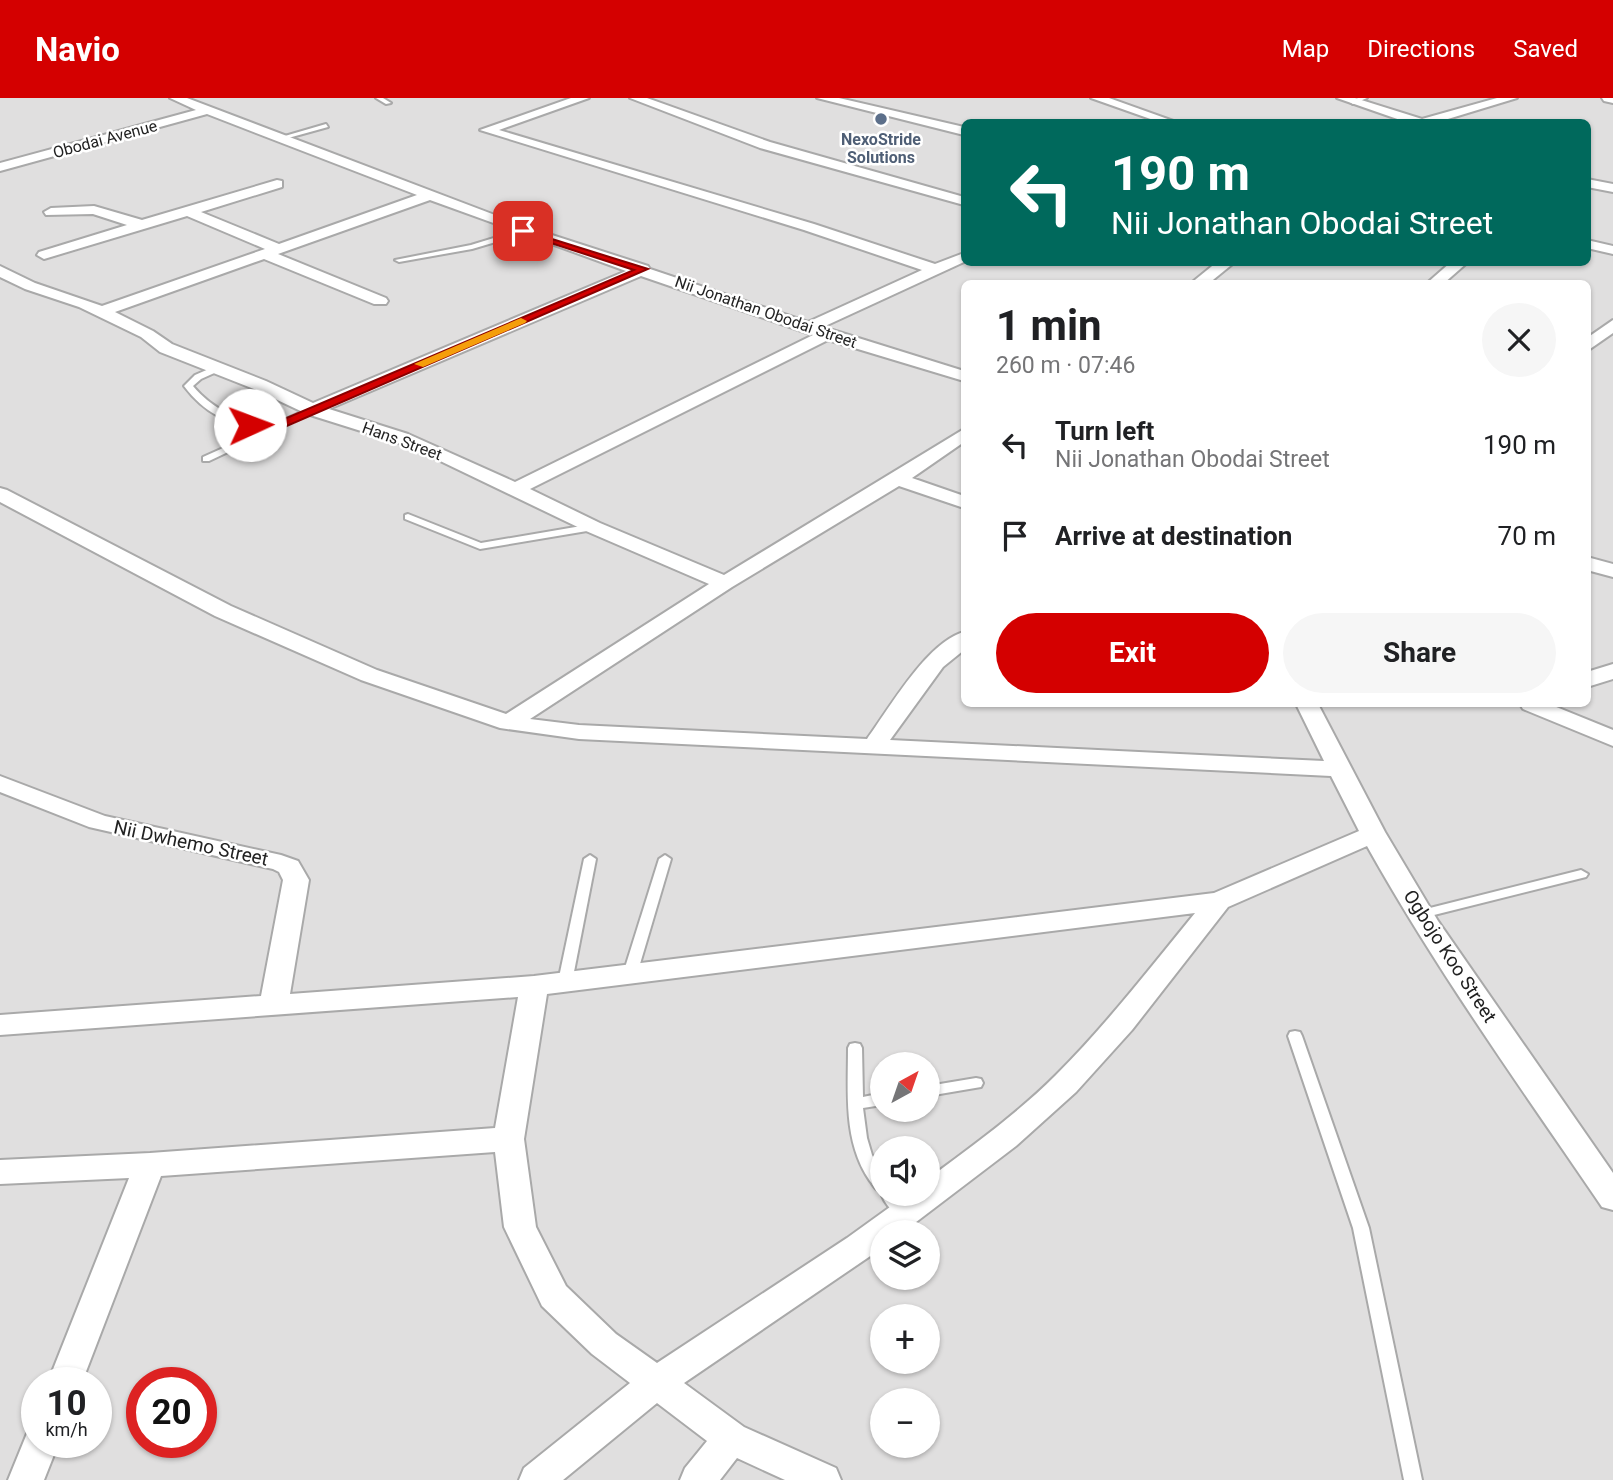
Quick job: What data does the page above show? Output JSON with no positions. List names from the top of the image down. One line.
{"streets":{"street":["Obodai Avenue","Nii Jonathan Obodai Street","Hans Street","Nii Dwhemo Street","Ogbojo Koo Street"]},"crossings":[["Obodai Avenue","Nii Jonathan Obodai Street"]],"places":["NexoStride Solutions"],"north":"top right","page":{"header":"Navio","nav":["Map","Directions","Saved"],"turn":["190 m","Nii Jonathan Obodai Street"],"heading":["1 min","260 m · 07:46"],"list":[{"name":"Turn left","note":"Nii Jonathan Obodai Street","value":"190 m"},{"name":"Arrive at destination","value":"70 m"}],"buttons":["Exit","Share"],"map_buttons":["+","−"],"speed":"10 km/h","limit":"20"}}
